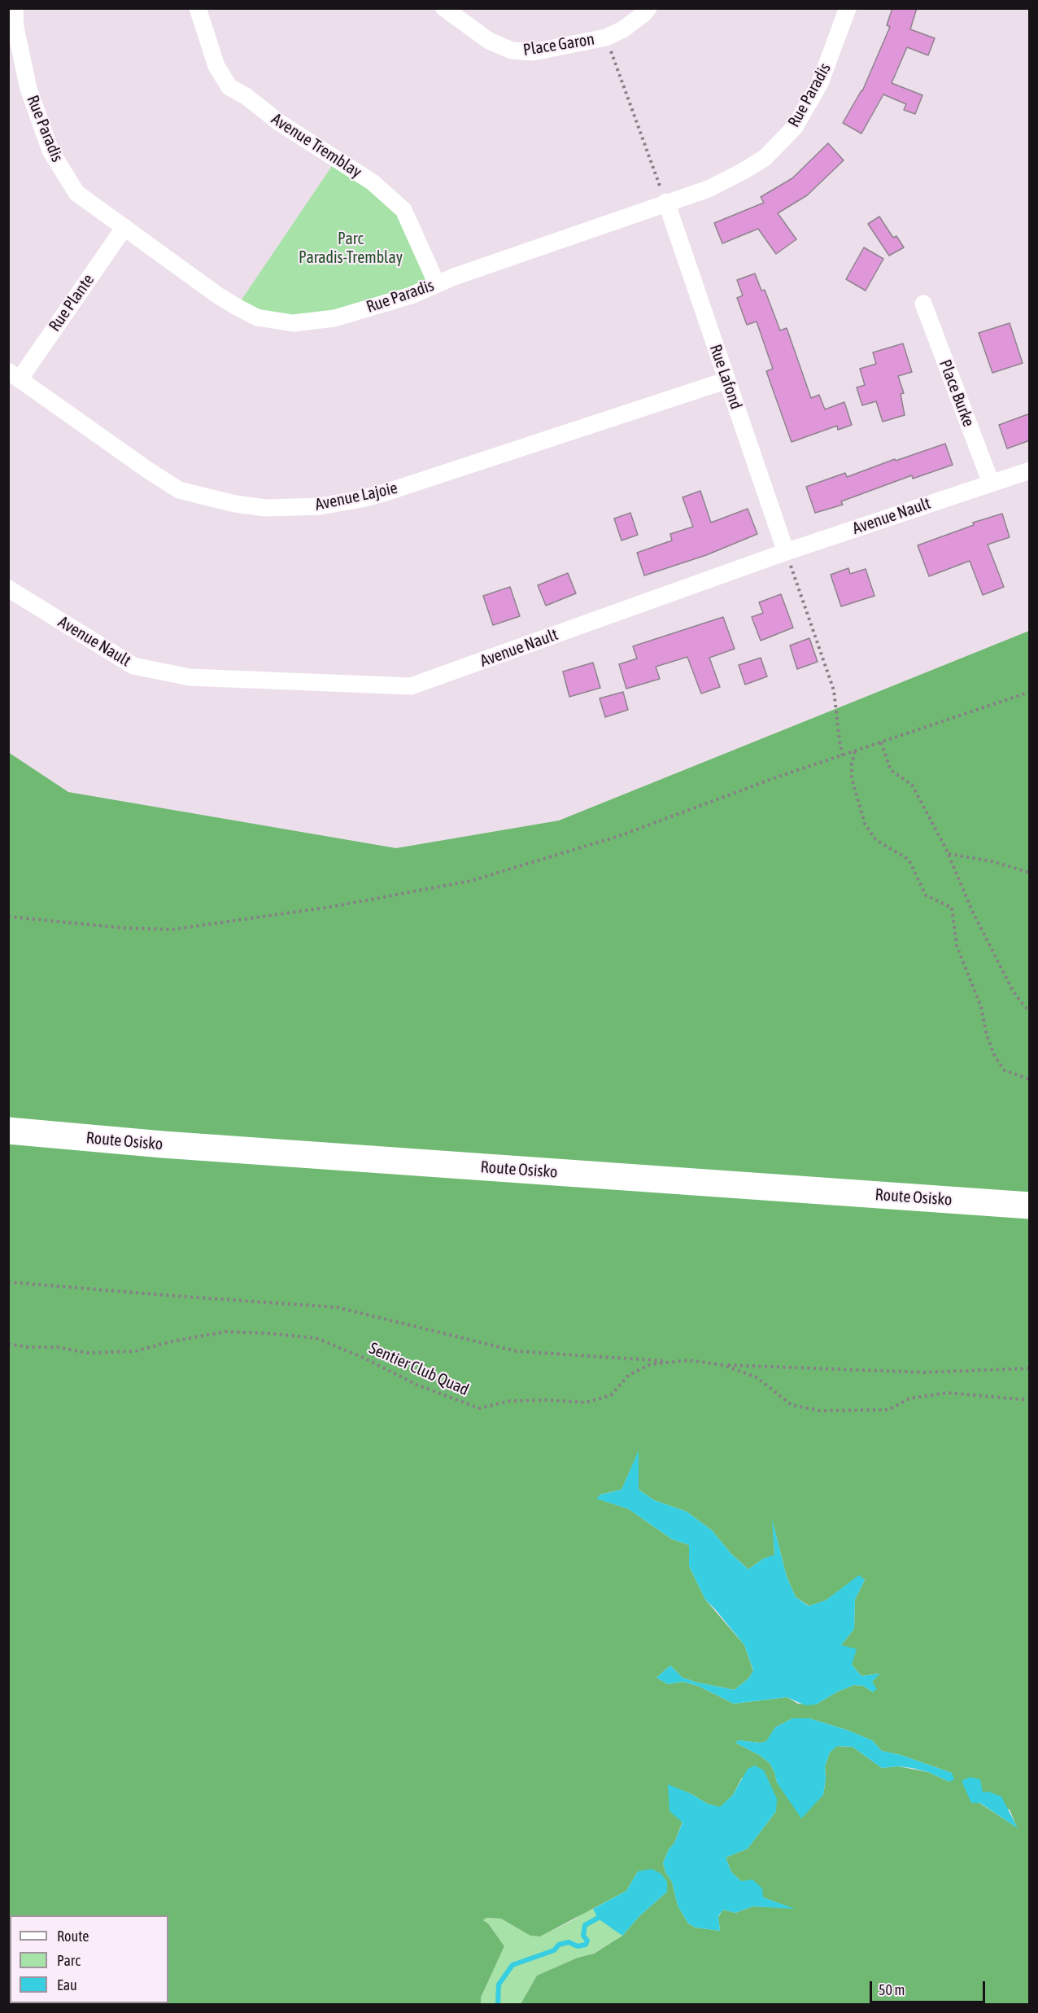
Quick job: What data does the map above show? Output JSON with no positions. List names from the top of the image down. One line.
{"streets":{"highway":["Route Osisko"],"street":["Place Garon","Rue Paradis","Avenue Tremblay","Rue Plante","Rue Lafond","Place Burke","Avenue Lajoie","Avenue Nault"],"path":["Sentier Club Quad"]},"crossings":[["Rue Paradis","Avenue Tremblay"],["Rue Paradis","Rue Plante"],["Rue Paradis","Rue Lafond"],["Rue Plante","Avenue Lajoie"],["Rue Lafond","Avenue Lajoie"],["Rue Lafond","Avenue Nault"],["Place Burke","Avenue Nault"]],"parks":["Parc Paradis-Tremblay"],"legend":["Route","Parc","Eau"],"scale_bar":"50 m"}
